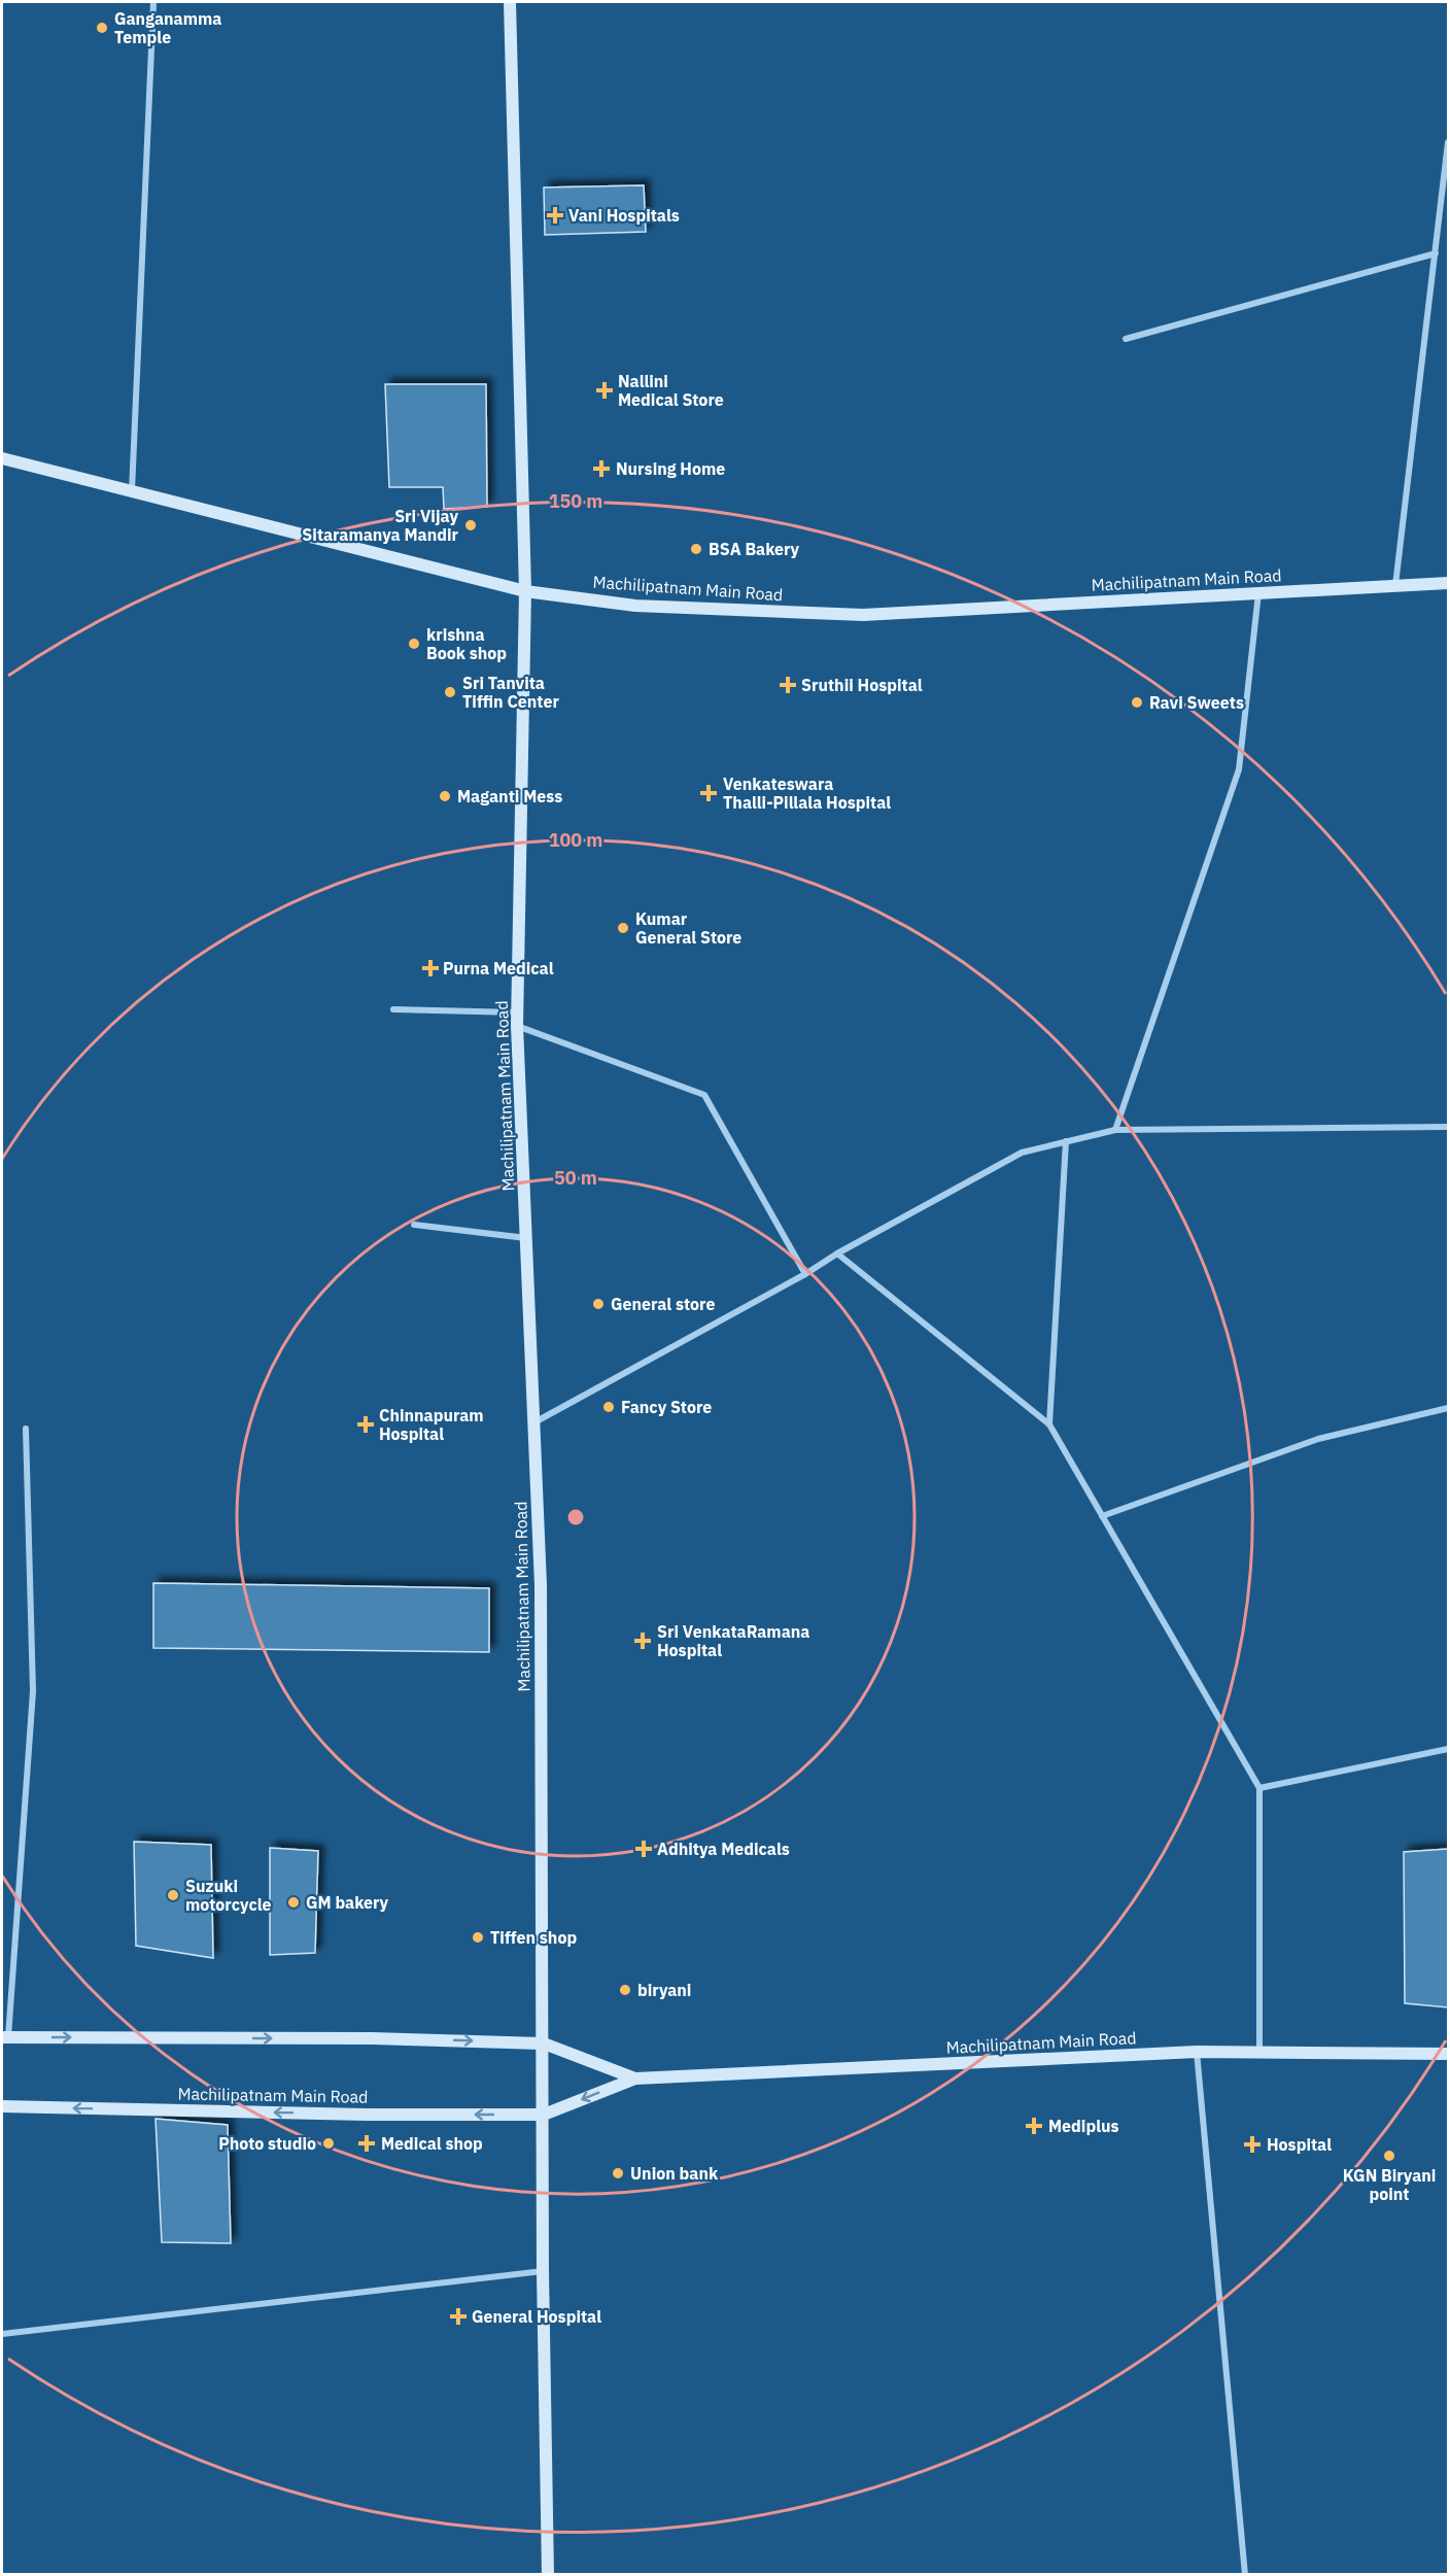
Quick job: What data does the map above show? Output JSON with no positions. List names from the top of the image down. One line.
{"streets":{"street":["Machilipatnam Main Road"]},"places":{"other":["Ganganamma Temple","Sri Vijay Sitaramanya Mandir","BSA Bakery","krishna Book shop","Sri Tanvita Tiffin Center","Ravi Sweets","Maganti Mess","Kumar General Store","General store","Fancy Store","Suzuki motorcycle","GM bakery","Tiffen shop","biryani","Photo studio","KGN Biryani point","Union bank"],"health":["Vani Hospitals","Nallini Medical Store","Nursing Home","Sruthii Hospital","Venkateswara Thalli-Pillala Hospital","Purna Medical","Chinnapuram Hospital","Sri VenkataRamana Hospital","Adhitya Medicals","Mediplus","Medical shop","Hospital","General Hospital"]},"rings":["150 m","100 m","50 m"]}
